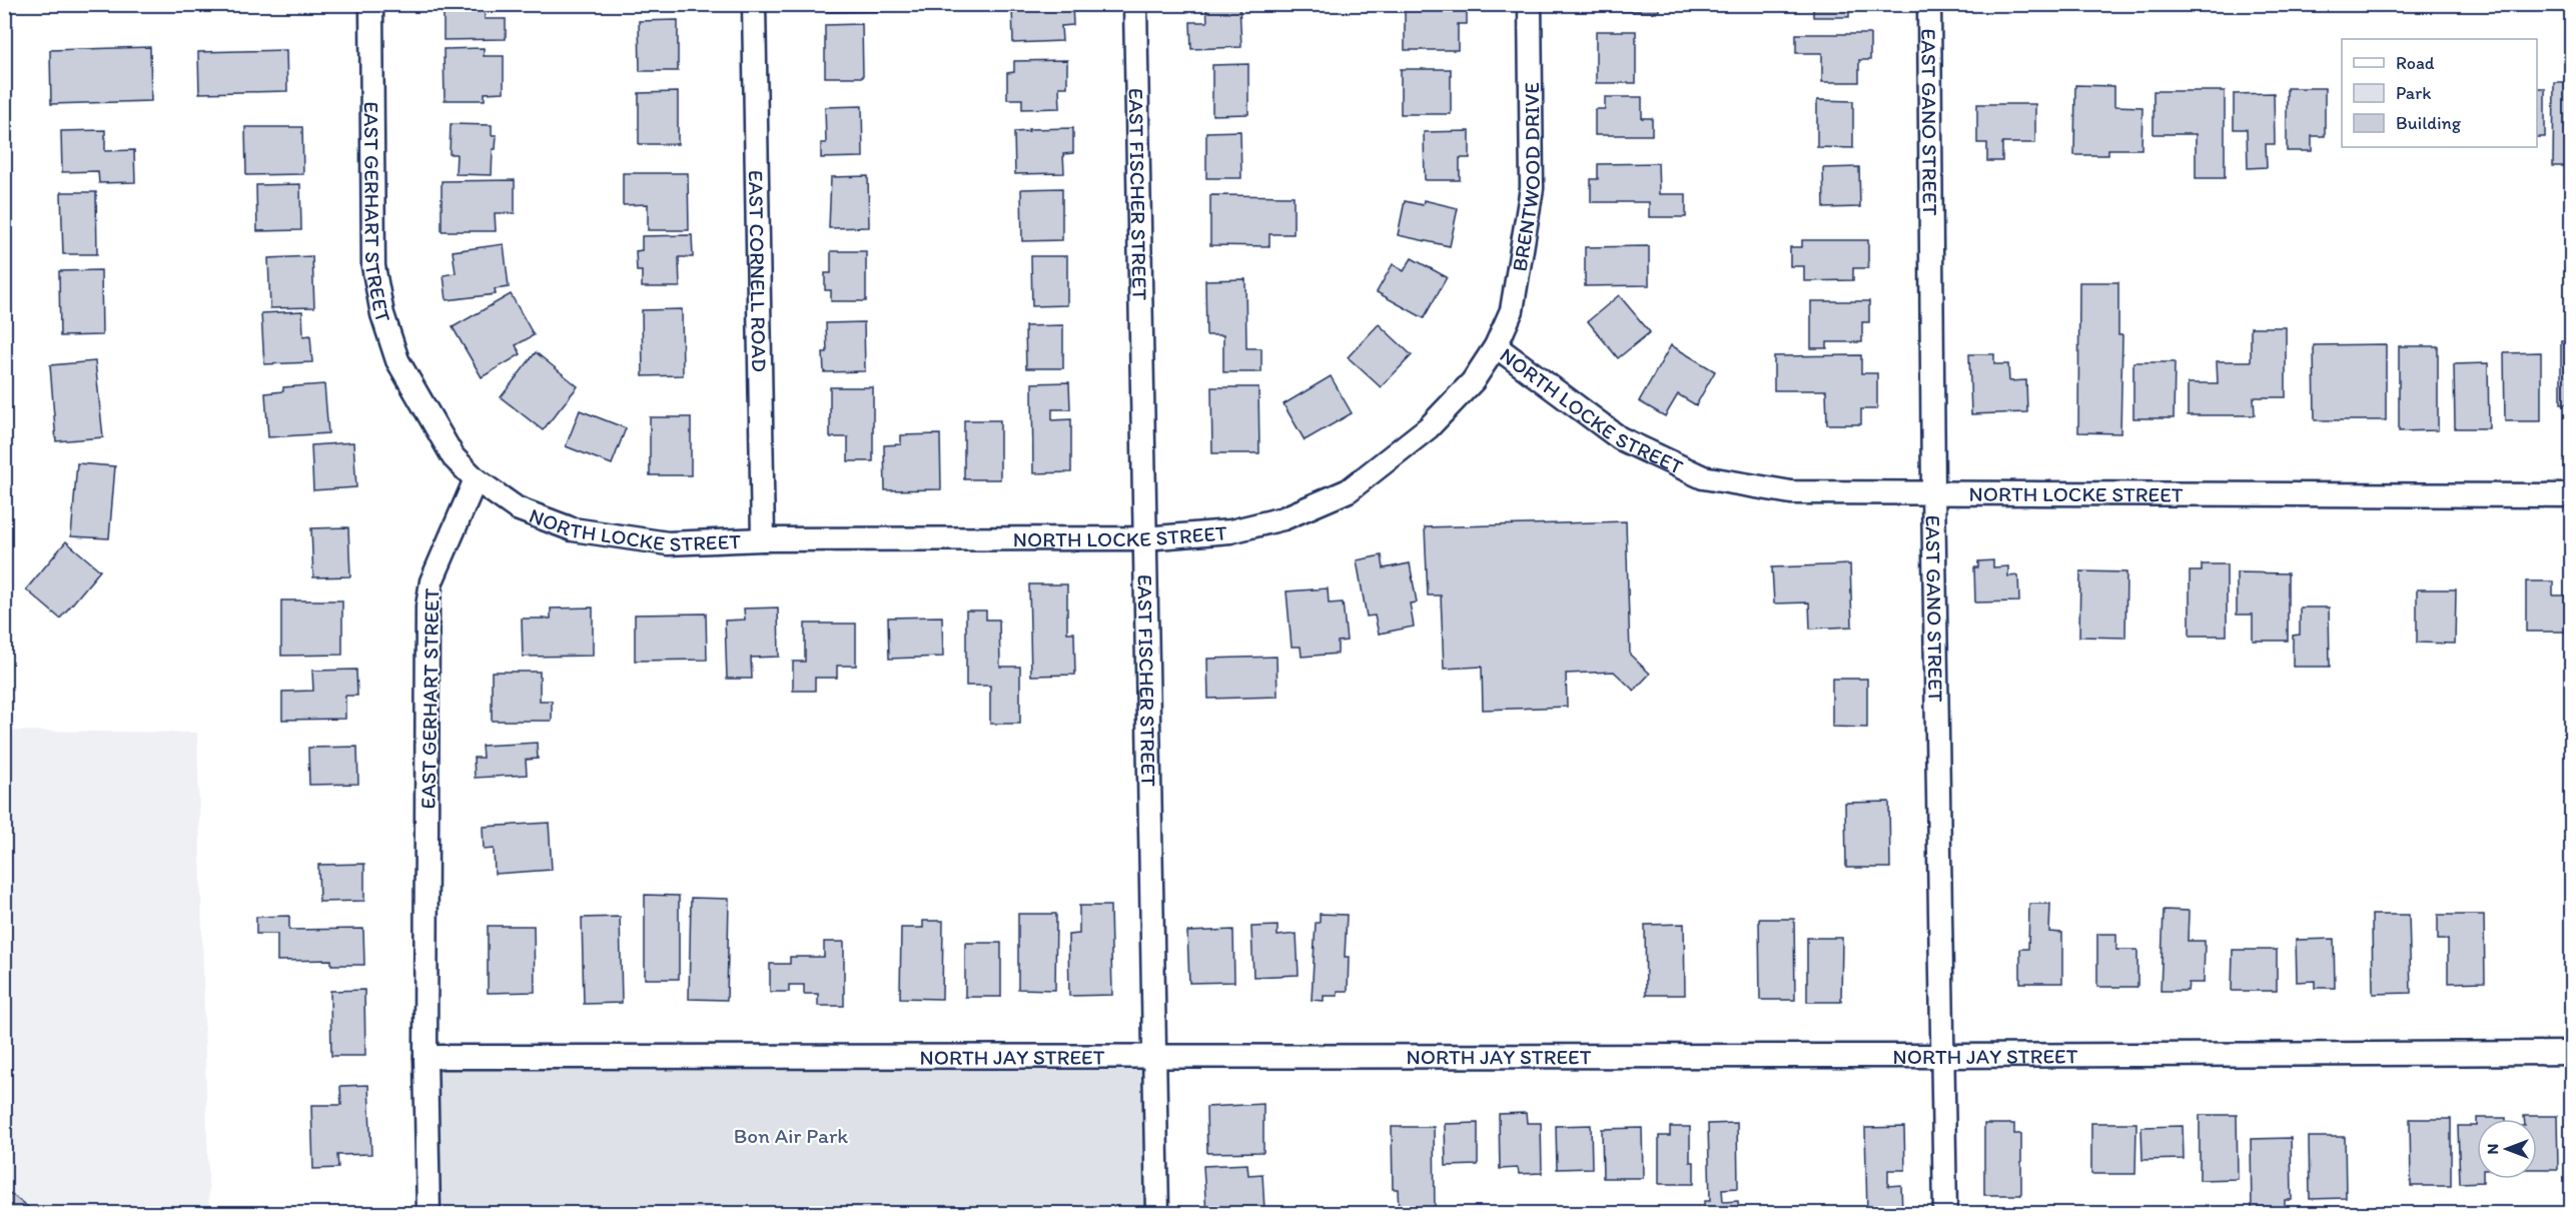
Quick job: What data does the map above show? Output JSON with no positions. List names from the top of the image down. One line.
{"streets":{"street":["EAST GANO STREET","BRENTWOOD DRIVE","EAST FISCHER STREET","EAST GERHART STREET","EAST CORNELL ROAD","NORTH LOCKE STREET","NORTH JAY STREET"]},"crossings":[["EAST GANO STREET","NORTH LOCKE STREET"],["EAST GANO STREET","NORTH JAY STREET"],["BRENTWOOD DRIVE","NORTH LOCKE STREET"],["EAST FISCHER STREET","NORTH LOCKE STREET"],["EAST FISCHER STREET","NORTH JAY STREET"],["EAST GERHART STREET","NORTH LOCKE STREET"],["EAST GERHART STREET","NORTH JAY STREET"],["EAST CORNELL ROAD","NORTH LOCKE STREET"]],"parks":["Bon Air Park"],"legend":["Road","Park","Building"],"north":"left"}
